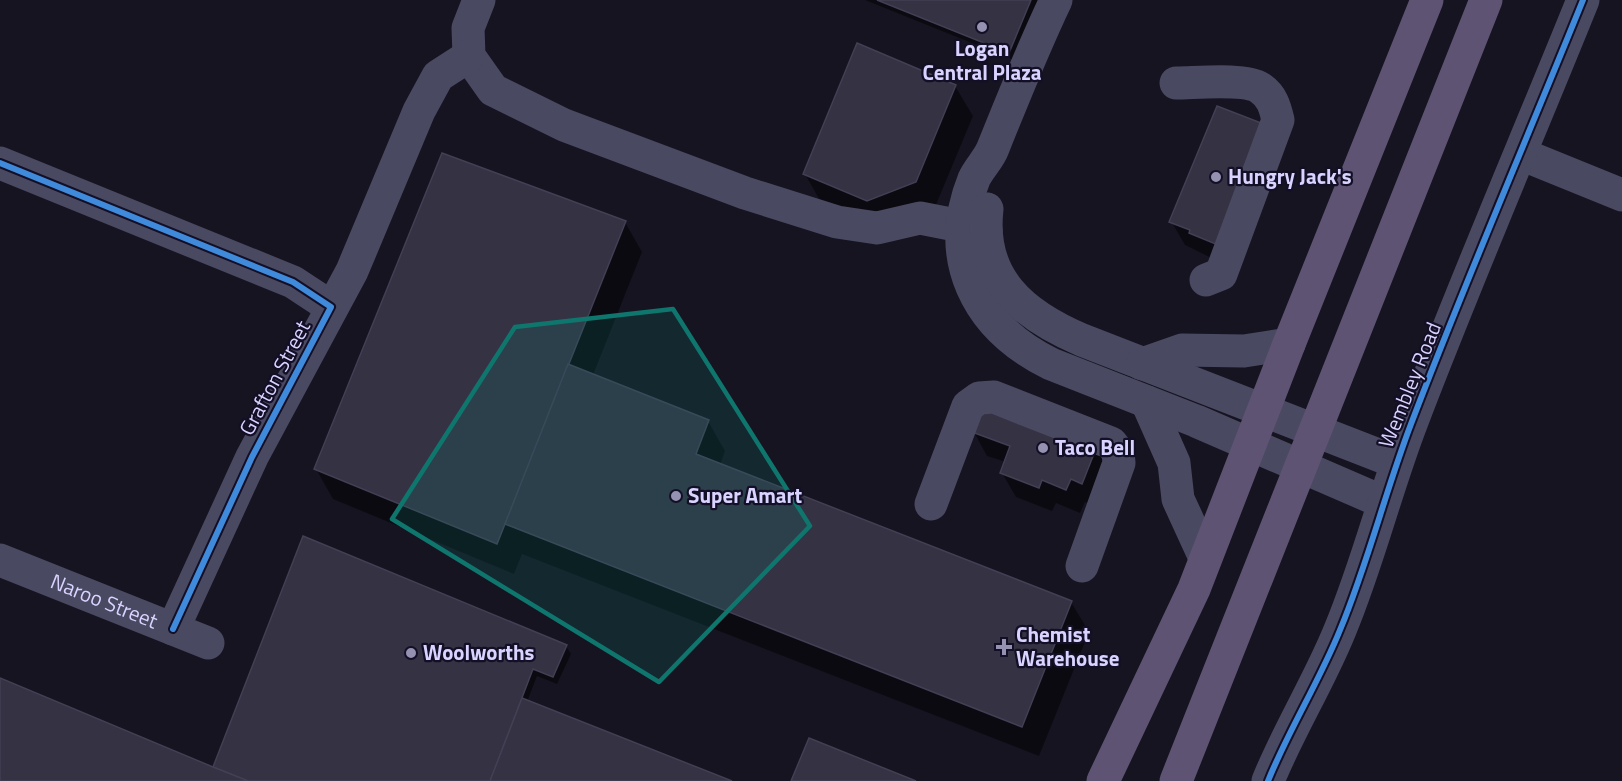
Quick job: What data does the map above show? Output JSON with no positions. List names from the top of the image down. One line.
{"streets":{"street":["Grafton Street","Wembley Road","Naroo Street"]},"crossings":[["Grafton Street","Naroo Street"]],"places":{"other":["Logan Central Plaza","Hungry Jack's","Taco Bell","Super Amart","Woolworths"],"health":["Chemist Warehouse"]}}
